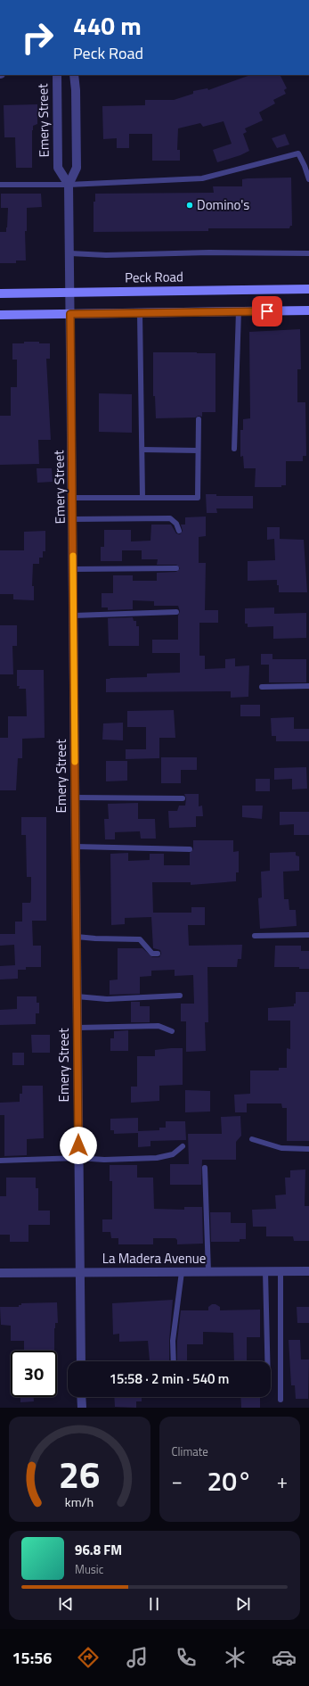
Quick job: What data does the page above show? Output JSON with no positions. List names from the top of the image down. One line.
{"streets":{"main road":["Peck Road"],"street":["Emery Street","La Madera Avenue"]},"crossings":[["Emery Street","Peck Road"],["Emery Street","La Madera Avenue"]],"places":["Domino's"],"page":{"turn":["440 m","Peck Road"],"limit":"30","trip":"15:58 · 2 min · 540 m","tile":"Climate","heat":["−","20°","+"],"song":["96.8 FM","Music"],"tabs":"15:56","gauge":["26","km/h"]}}
